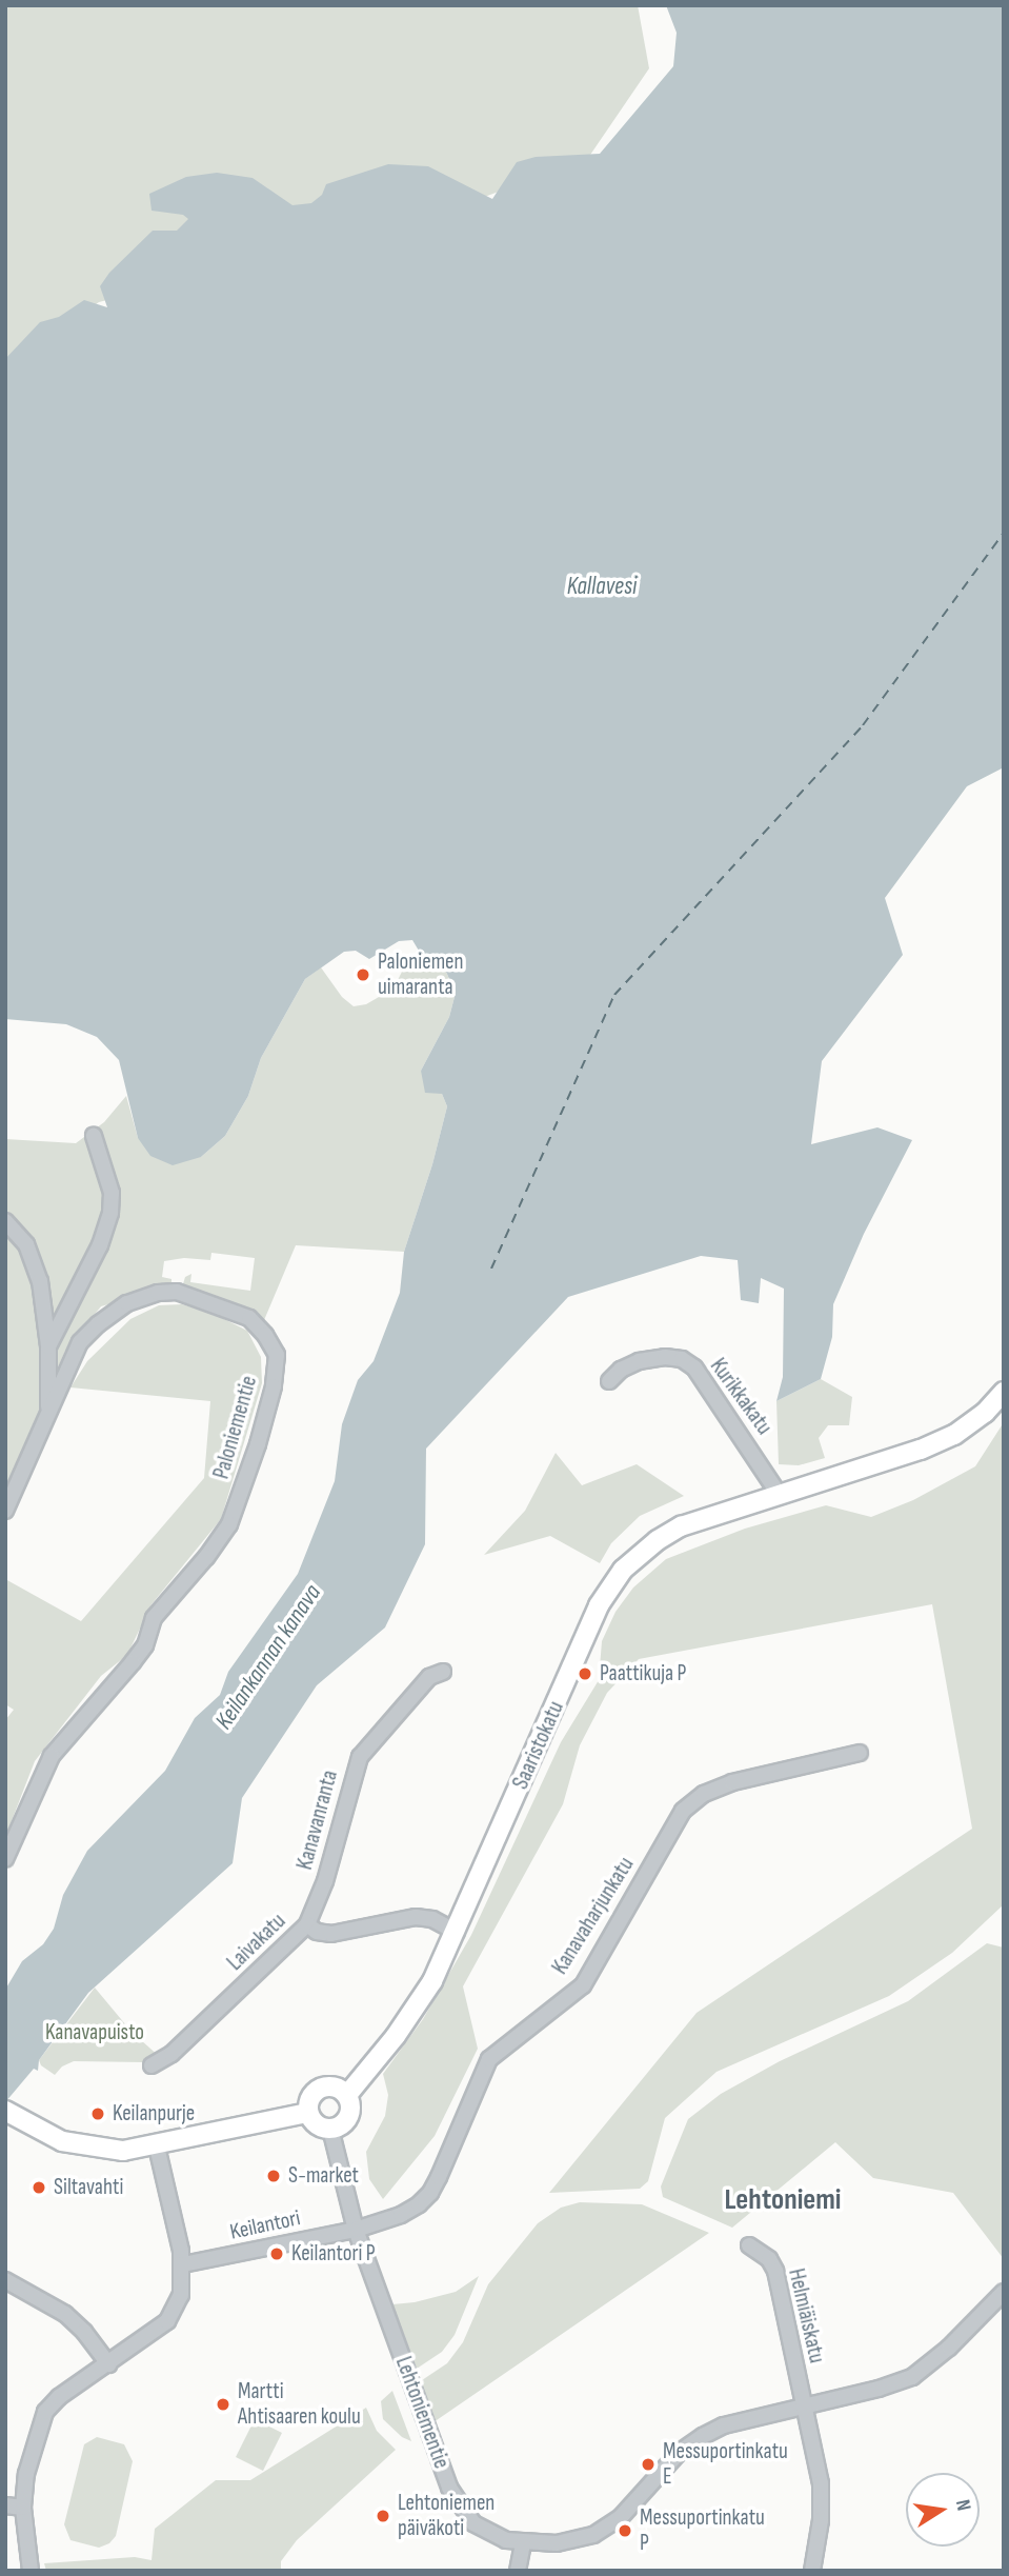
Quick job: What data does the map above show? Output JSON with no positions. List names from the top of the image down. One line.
{"streets":{"main road":["Saaristokatu"],"street":["Kurikkakatu","Paloniementie","Kanavanranta","Kanavaharjunkatu","Laivakatu","Keilantori","Helmiäiskatu","Lehtoniementie"]},"crossings":[["Kurikkakatu","Saaristokatu"],["Saaristokatu","Laivakatu"],["Saaristokatu","Lehtoniementie"],["Kanavanranta","Laivakatu"],["Kanavaharjunkatu","Keilantori"],["Kanavaharjunkatu","Lehtoniementie"],["Keilantori","Lehtoniementie"],["Helmiäiskatu","Lehtoniementie"]],"districts":["Lehtoniemi"],"water":["Kallavesi","Keilankannan kanava"],"parks":["Kanavapuisto"],"places":["Paloniemen uimaranta","Paattikuja P","Keilanpurje","S-market","Siltavahti","Keilantori P","Martti Ahtisaaren koulu","Messuportinkatu E","Lehtoniemen päiväkoti","Messuportinkatu P"],"north":"right"}
